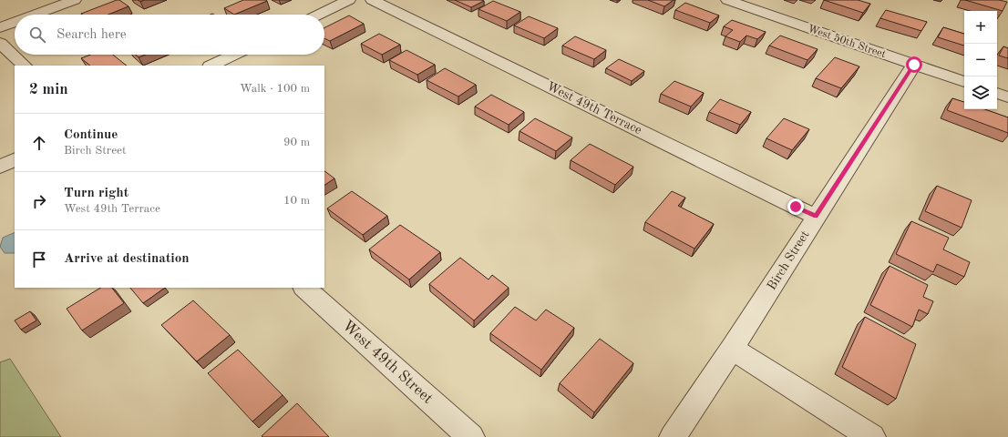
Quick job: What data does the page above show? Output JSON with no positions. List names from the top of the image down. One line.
{"streets":{"street":["West 50th Street","West 49th Terrace","Birch Street","West 49th Street"]},"crossings":[["West 50th Street","Birch Street"],["West 49th Terrace","Birch Street"]],"page":{"map_buttons":["+","−"],"search":"Search here","heading":["2 min","Walk · 100 m"],"list":[["Continue","Birch Street","90 m"],["Turn right","West 49th Terrace","10 m"],"Arrive at destination"]}}
